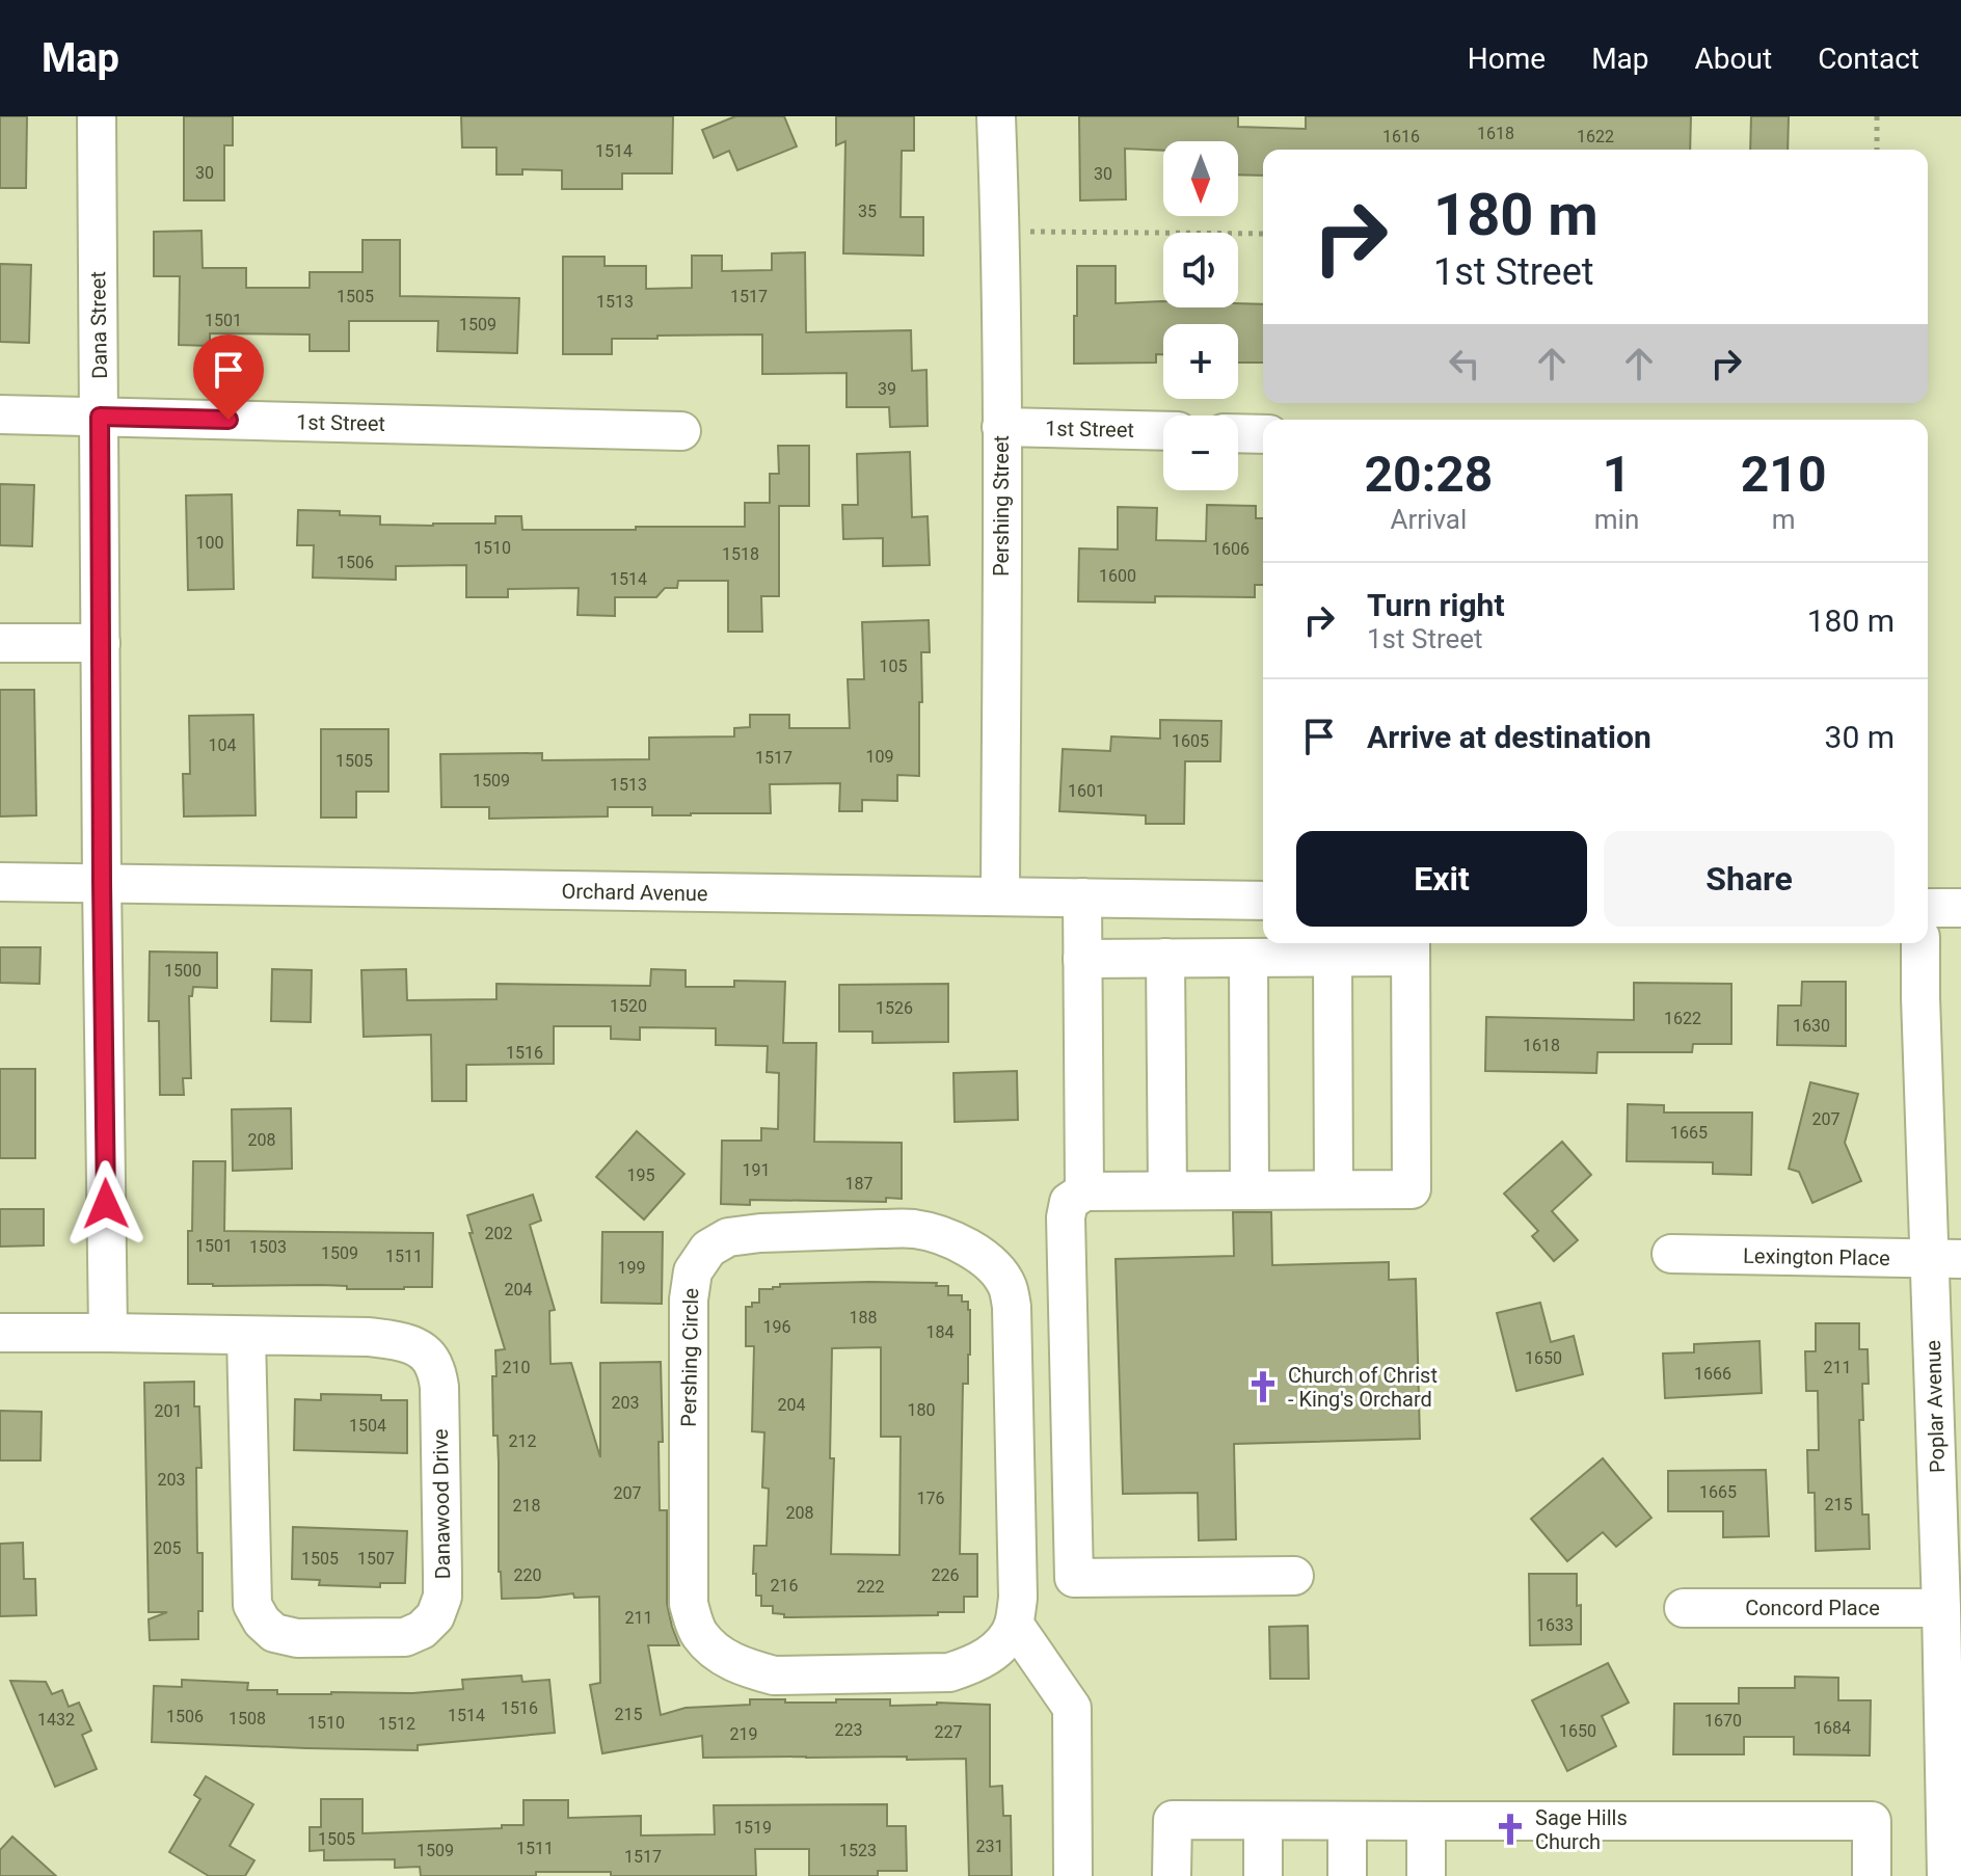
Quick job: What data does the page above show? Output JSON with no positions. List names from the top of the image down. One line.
{"streets":{"street":["Dana Street","1st Street","Pershing Street","Orchard Avenue","Lexington Place","Pershing Circle","Poplar Avenue","Danawood Drive","Concord Place"]},"crossings":[["Dana Street","1st Street"],["Dana Street","Orchard Avenue"],["Dana Street","Danawood Drive"],["1st Street","Pershing Street"],["Pershing Street","Orchard Avenue"],["Lexington Place","Poplar Avenue"],["Poplar Avenue","Concord Place"]],"places":{"church":["Church of Christ - King's Orchard","Sage Hills Church"]},"house_numbers":["1618","1616","1622","1514","30","30","35","1505","1517","1513","1501","1509","39","100","1510","1606","1518","1506","1600","1514","105","1605","104","109","1517","1505","1509","1513","1601","1500","1520","1526","1622","1630","1618","1516","207","1665","208","191","195","187","202","1501","1503","1509","1511","199","204","188","196","184","1650","210","211","1666","203","204","180","201","1504","212","203","1665","207","176","215","218","208","205","1505","1507","220","226","216","222","211","1633","1516","215","1514","1506","1508","1432","1670","1510","1512","1684","223","1650","227","219","1519","1505","231","1511","1509","1523","1517"],"north":"bottom","page":{"header":"Map","nav":["Home","Map","About","Contact"],"map_buttons":["+","−"],"turn":["180 m","1st Street"],"eta":["20:28","Arrival","1","min","210","m"],"list":[{"name":"Turn right","note":"1st Street","value":"180 m"},{"name":"Arrive at destination","value":"30 m"}],"buttons":["Exit","Share"]}}
